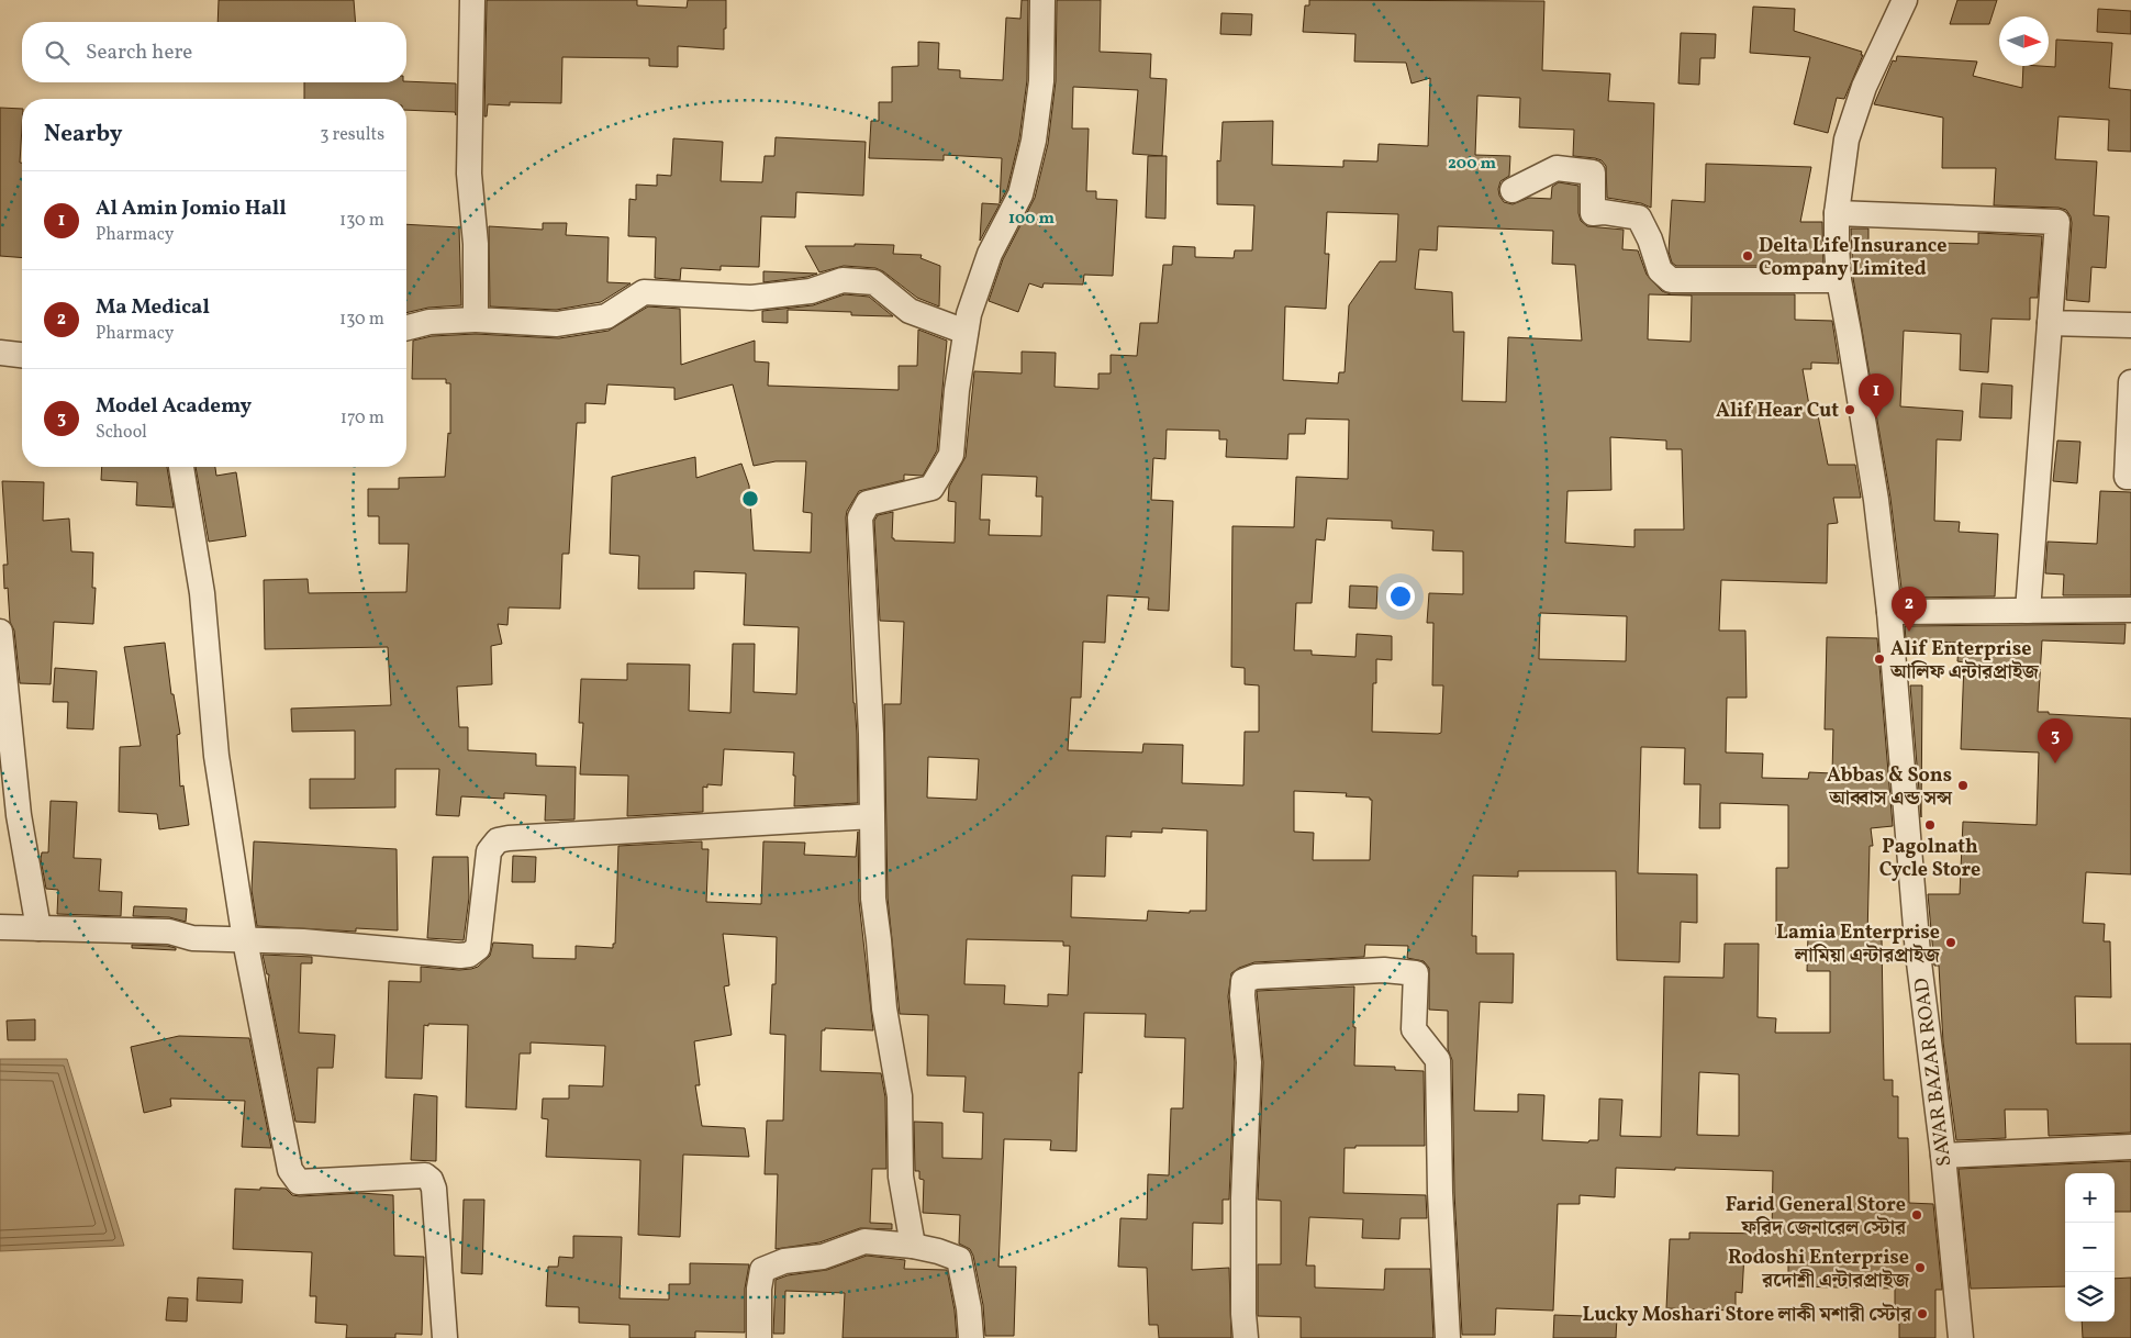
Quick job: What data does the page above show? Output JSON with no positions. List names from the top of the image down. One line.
{"streets":{"street":["SAVAR BAZAR ROAD"]},"places":["Delta Life Insurance Company Limited","Alif Hear Cut","Alif Enterprise আলিফ এন্টারপ্রাইজ","Abbas & Sons আব্বাস এন্ড সন্স","Pagolnath Cycle Store","Lamia Enterprise লামিয়া এন্টারপ্রাইজ","Farid General Store ফরিদ জেনারেল স্টোর","Rodoshi Enterprise রদোশী এন্টারপ্রাইজ","Lucky Moshari Store লাকী মশারী স্টোর"],"north":"right","page":{"search":"Search here","heading":["Nearby","3 results"],"list":[{"mark":"1","name":"Al Amin Jomio Hall","note":"Pharmacy","value":"130 m"},{"mark":"2","name":"Ma Medical","note":"Pharmacy","value":"130 m"},{"mark":"3","name":"Model Academy","note":"School","value":"170 m"}],"pins":["1","2","3"],"map_buttons":["+","−"]},"rings":["200 m","100 m"]}
